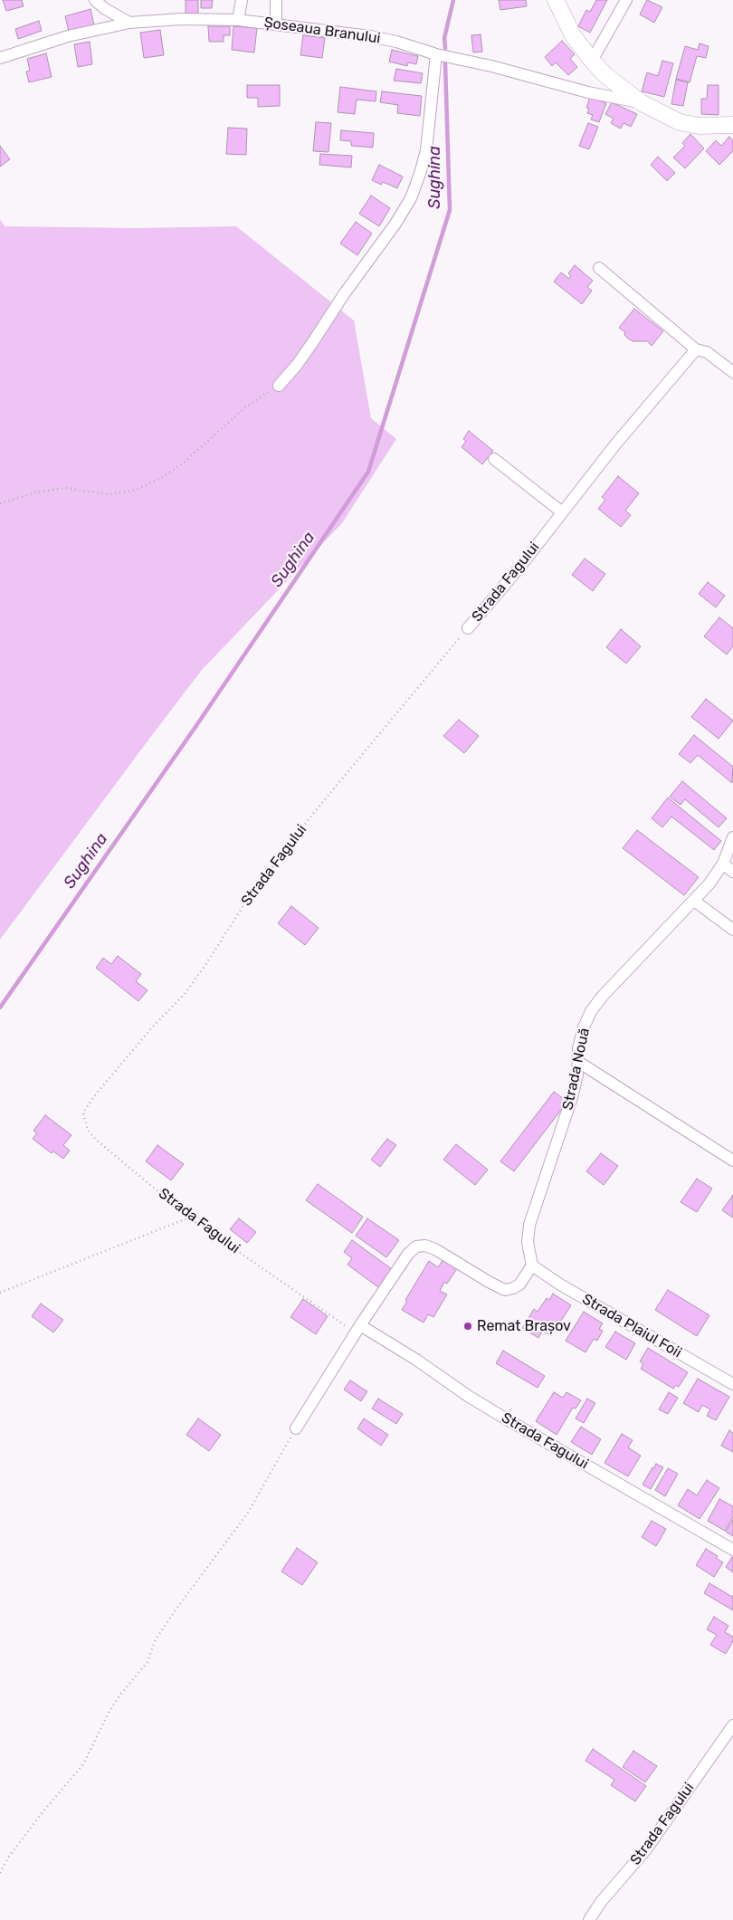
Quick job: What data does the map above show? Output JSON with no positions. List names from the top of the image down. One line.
{"streets":{"main road":["Șoseaua Branului"],"street":["Strada Fagului","Strada Nouă","Strada Plaiul Foii"]},"crossings":[["Strada Nouă","Strada Plaiul Foii"]],"water":["Sughina"],"places":["Remat Brașov"]}
